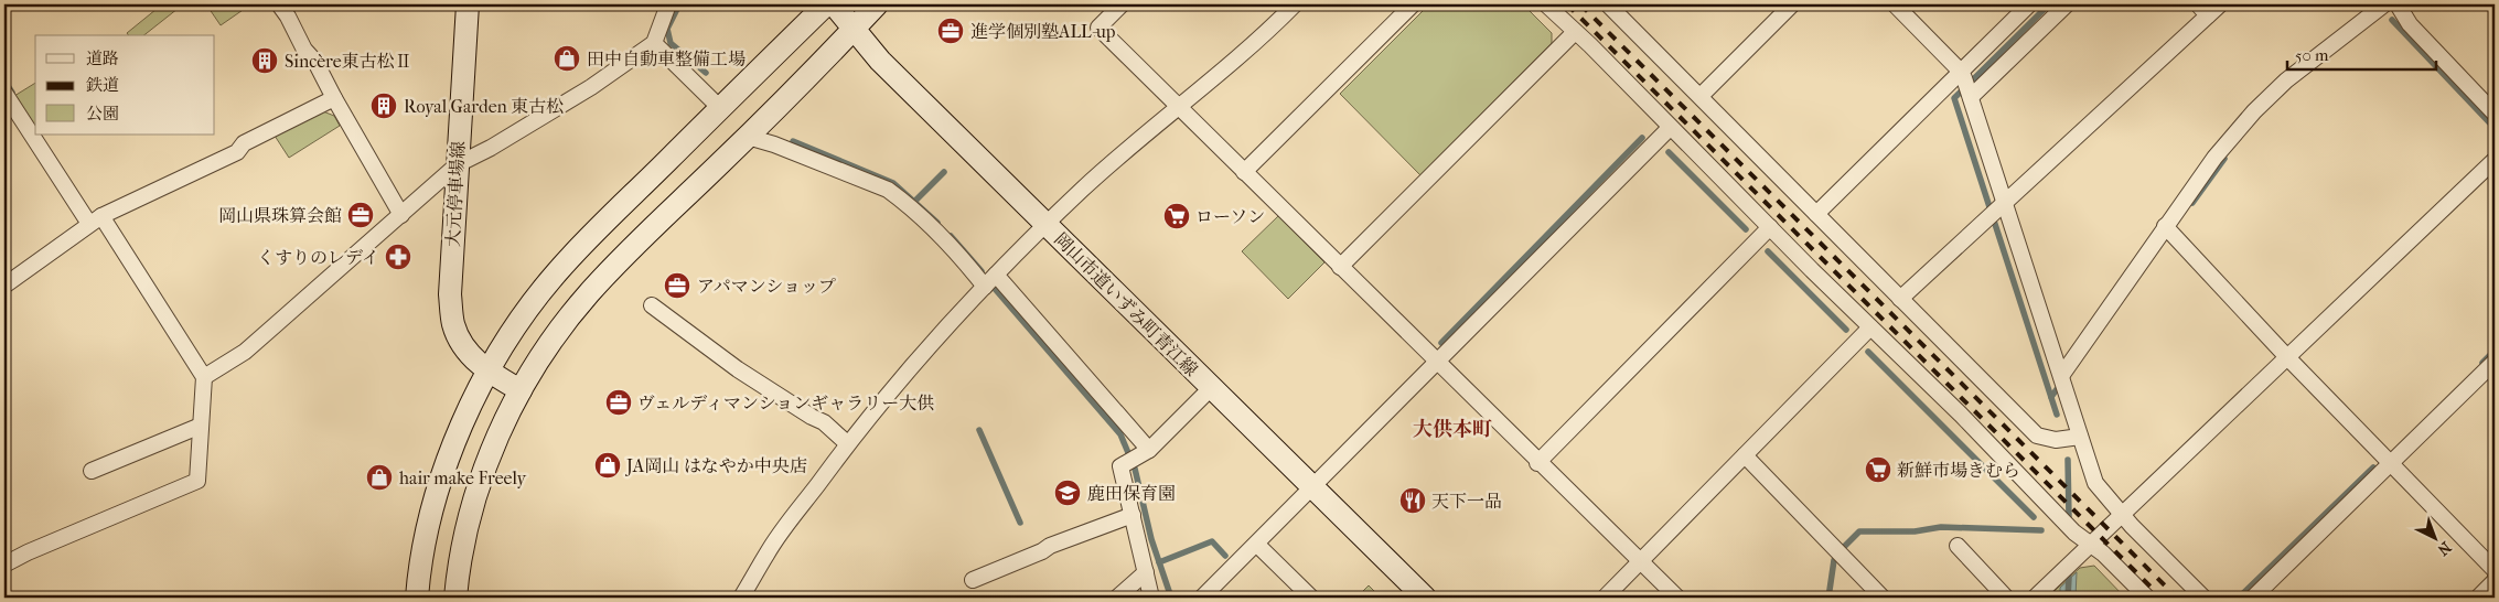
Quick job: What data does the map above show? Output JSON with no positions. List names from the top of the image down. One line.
{"streets":{"street":["大元停車場線","岡山市道いずみ町青江線"]},"districts":["大供本町"],"places":{"office":["進学個別塾ALL-up","岡山県珠算会館","アパマンショップ","ヴェルディマンションギャラリー大供"],"shop":["田中自動車整備工場","JA岡山 はなやか中央店","hair make Freely"],"building":["Sincère東古松Ⅱ","Royal Garden 東古松"],"supermarket":["ローソン","新鮮市場きむら"],"pharmacy":["くすりのレデイ"],"school or university":["鹿田保育園"],"restaurant":["天下一品"]},"legend":["道路","鉄道","公園"],"scale_bar":"50 m","north":"bottom right"}
